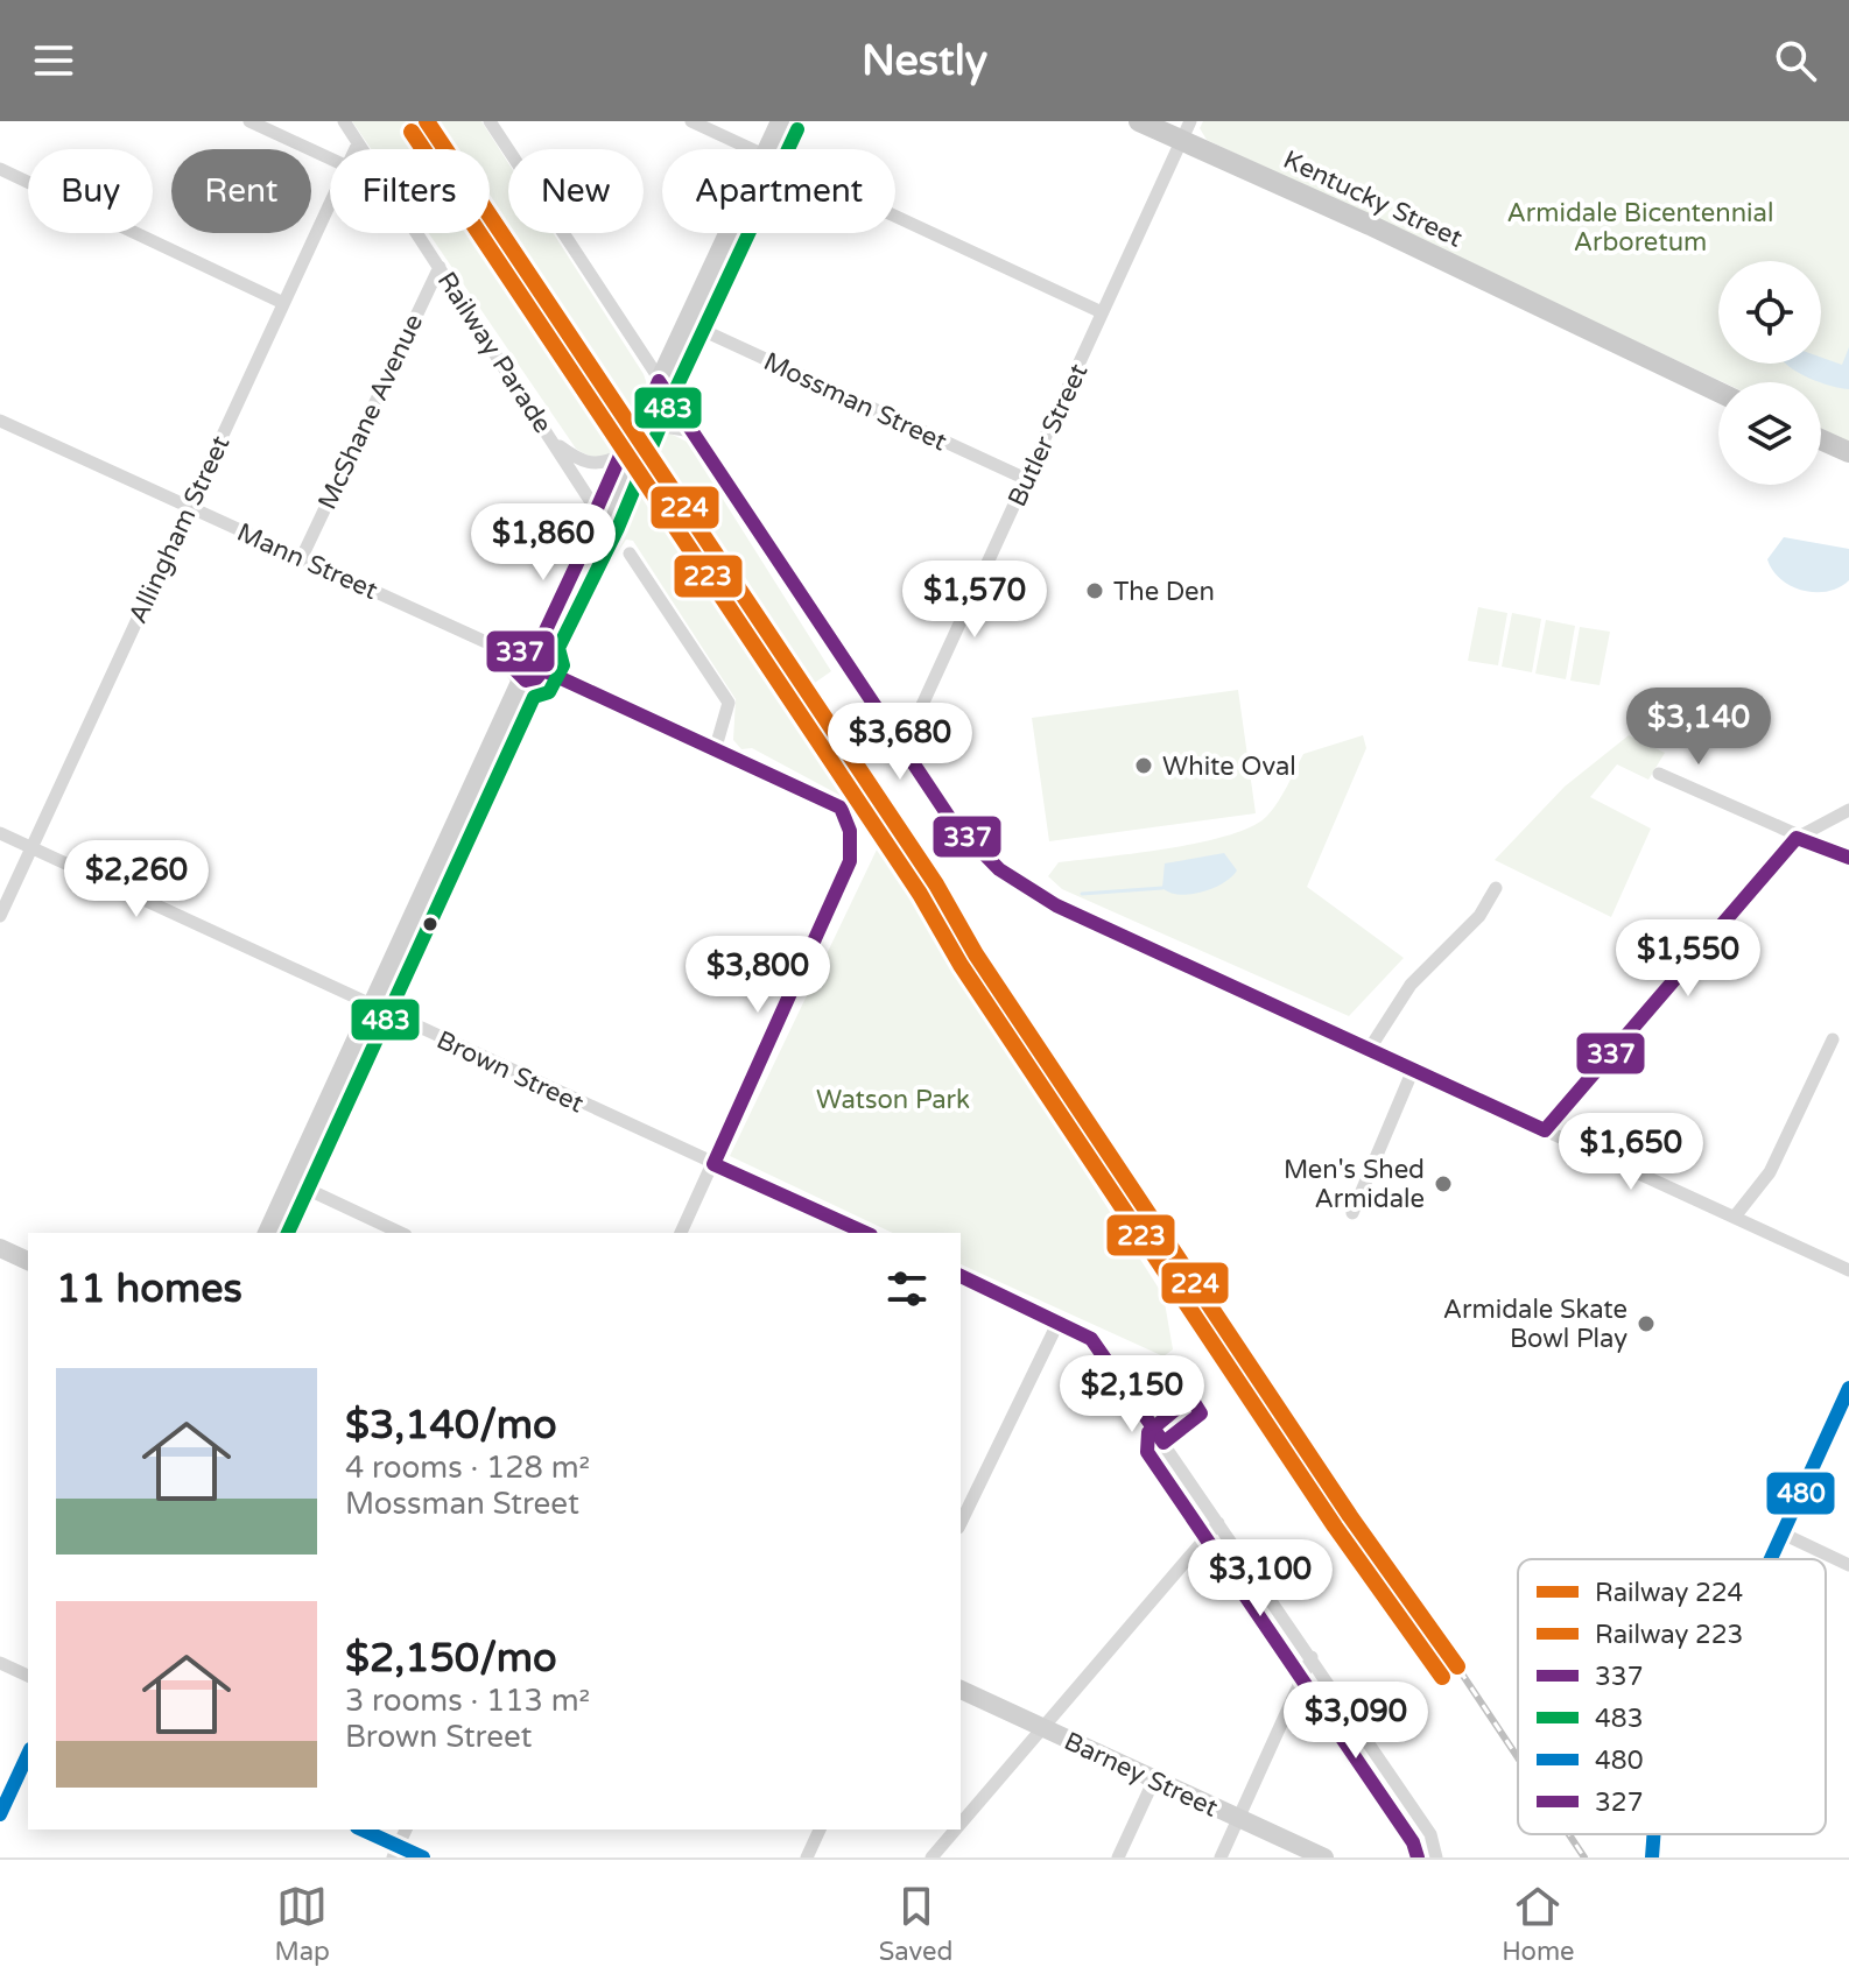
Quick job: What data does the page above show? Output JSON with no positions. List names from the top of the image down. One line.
{"streets":{"main road":["Kentucky Street"],"street":["Railway Parade","Mossman Street","McShane Avenue","Butler Street","Allingham Street","Mann Street","Brown Street","Barney Street"]},"crossings":[["Kentucky Street","Butler Street"],["Railway Parade","McShane Avenue"],["Railway Parade","Allingham Street"],["Mossman Street","Butler Street"],["McShane Avenue","Mann Street"],["Allingham Street","Mann Street"],["Allingham Street","Brown Street"]],"parks":["Armidale Bicentennial Arboretum","Watson Park"],"places":["The Den","White Oval","Men's Shed Armidale","Armidale Skate Bowl Play"],"lines":["rail line 224","transit line 483","rail line 223","transit line 337","transit line 480","transit line 327"],"legend":["Railway 224","Railway 223","337","483","480","327"],"page":{"header":"Nestly","chip":["Buy","Rent","Filters","New","Apartment"],"price":["$1,860","$1,570","$3,140","$3,680","$2,260","$1,550","$3,800","$1,650","$2,150","$3,100","$3,090"],"heading":"11 homes","list":[{"name":"$3,140/mo","note":"4 rooms · 128 m² · Mossman Street"},{"name":"$2,150/mo","note":"3 rooms · 113 m² · Brown Street"}],"tabs":["Map","Saved","Home"]}}
